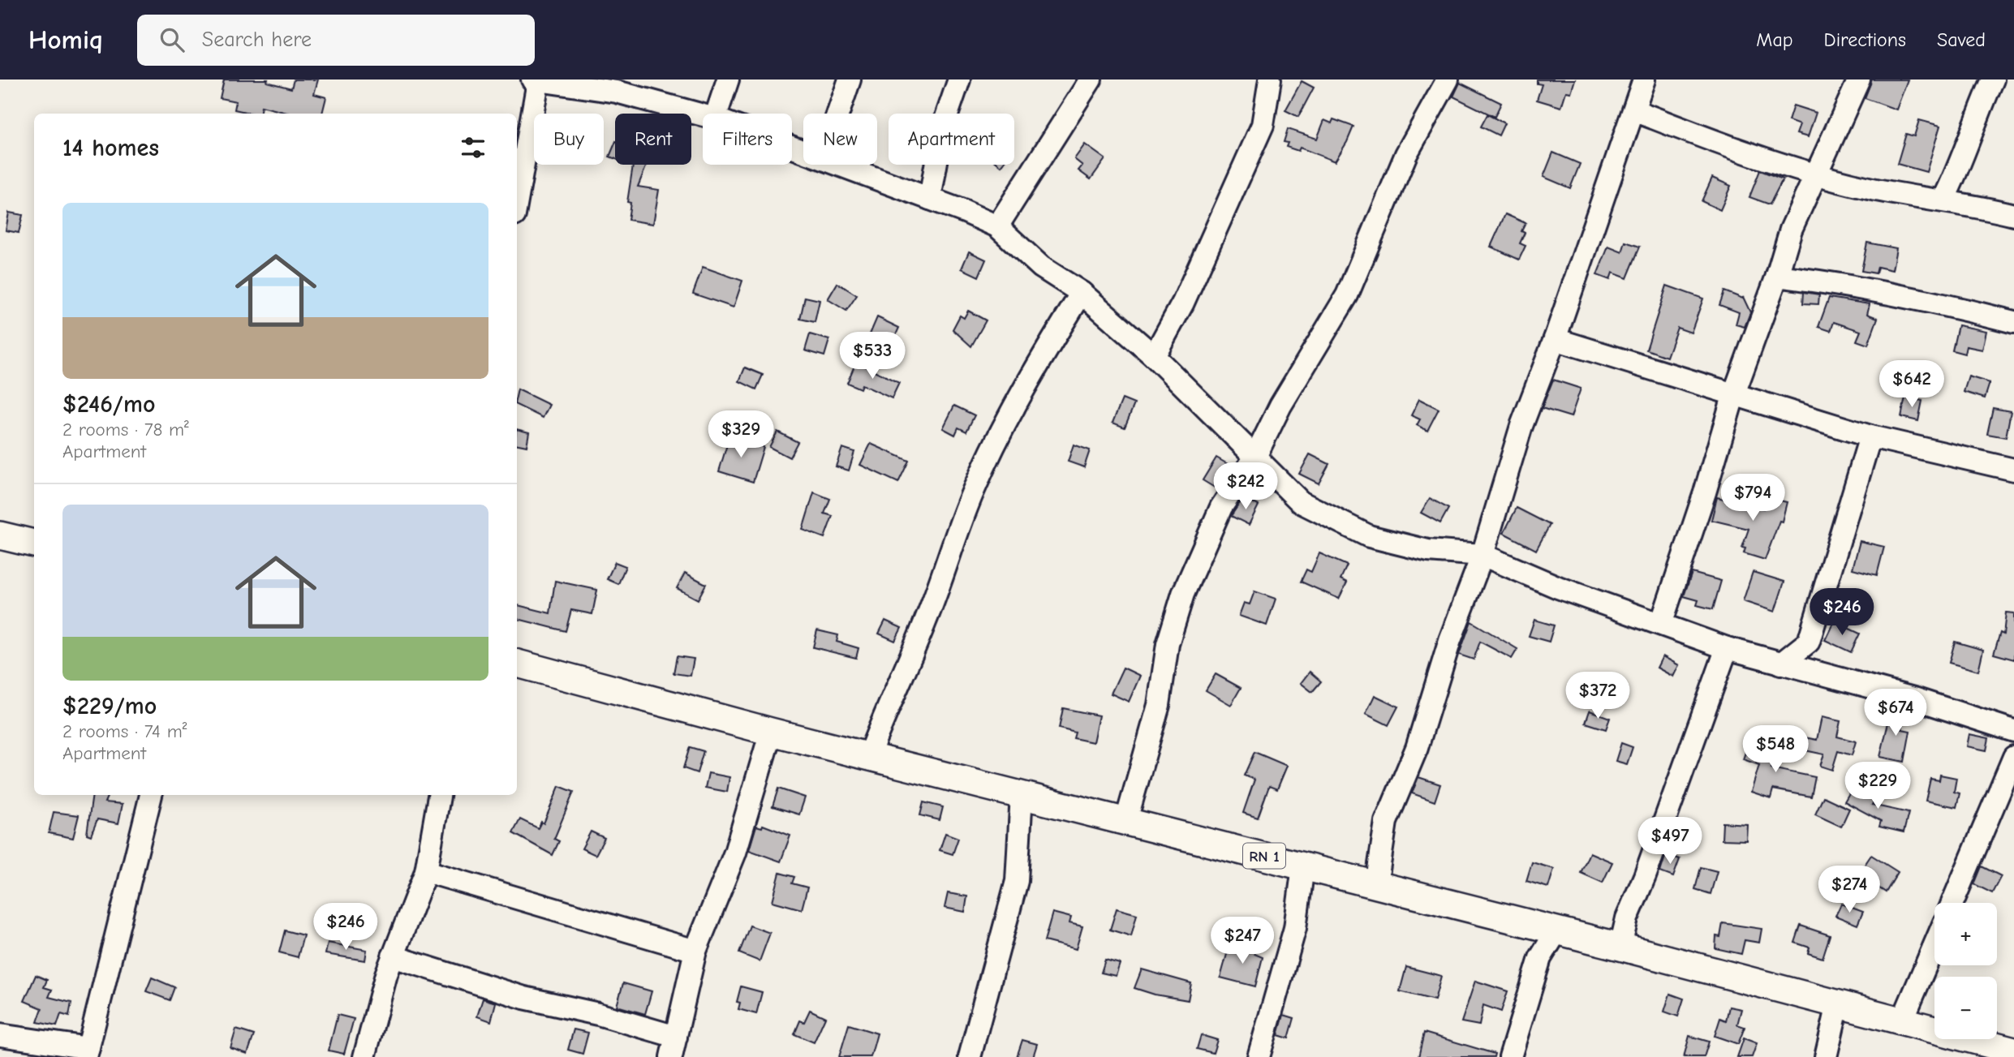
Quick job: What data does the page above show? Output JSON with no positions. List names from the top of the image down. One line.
{"streets":{"main road":["RN 1"]},"page":{"header":"Homiq","search":"Search here","nav":["Map","Directions","Saved"],"chip":["Buy","Rent","Filters","New","Apartment"],"heading":"14 homes","list":[{"name":"$246/mo","note":"2 rooms · 78 m² · Apartment"},{"name":"$229/mo","note":"2 rooms · 74 m² · Apartment"}],"price":["$533","$642","$329","$242","$794","$246","$372","$674","$548","$229","$497","$274","$246","$247"],"map_buttons":["+","−"]}}
